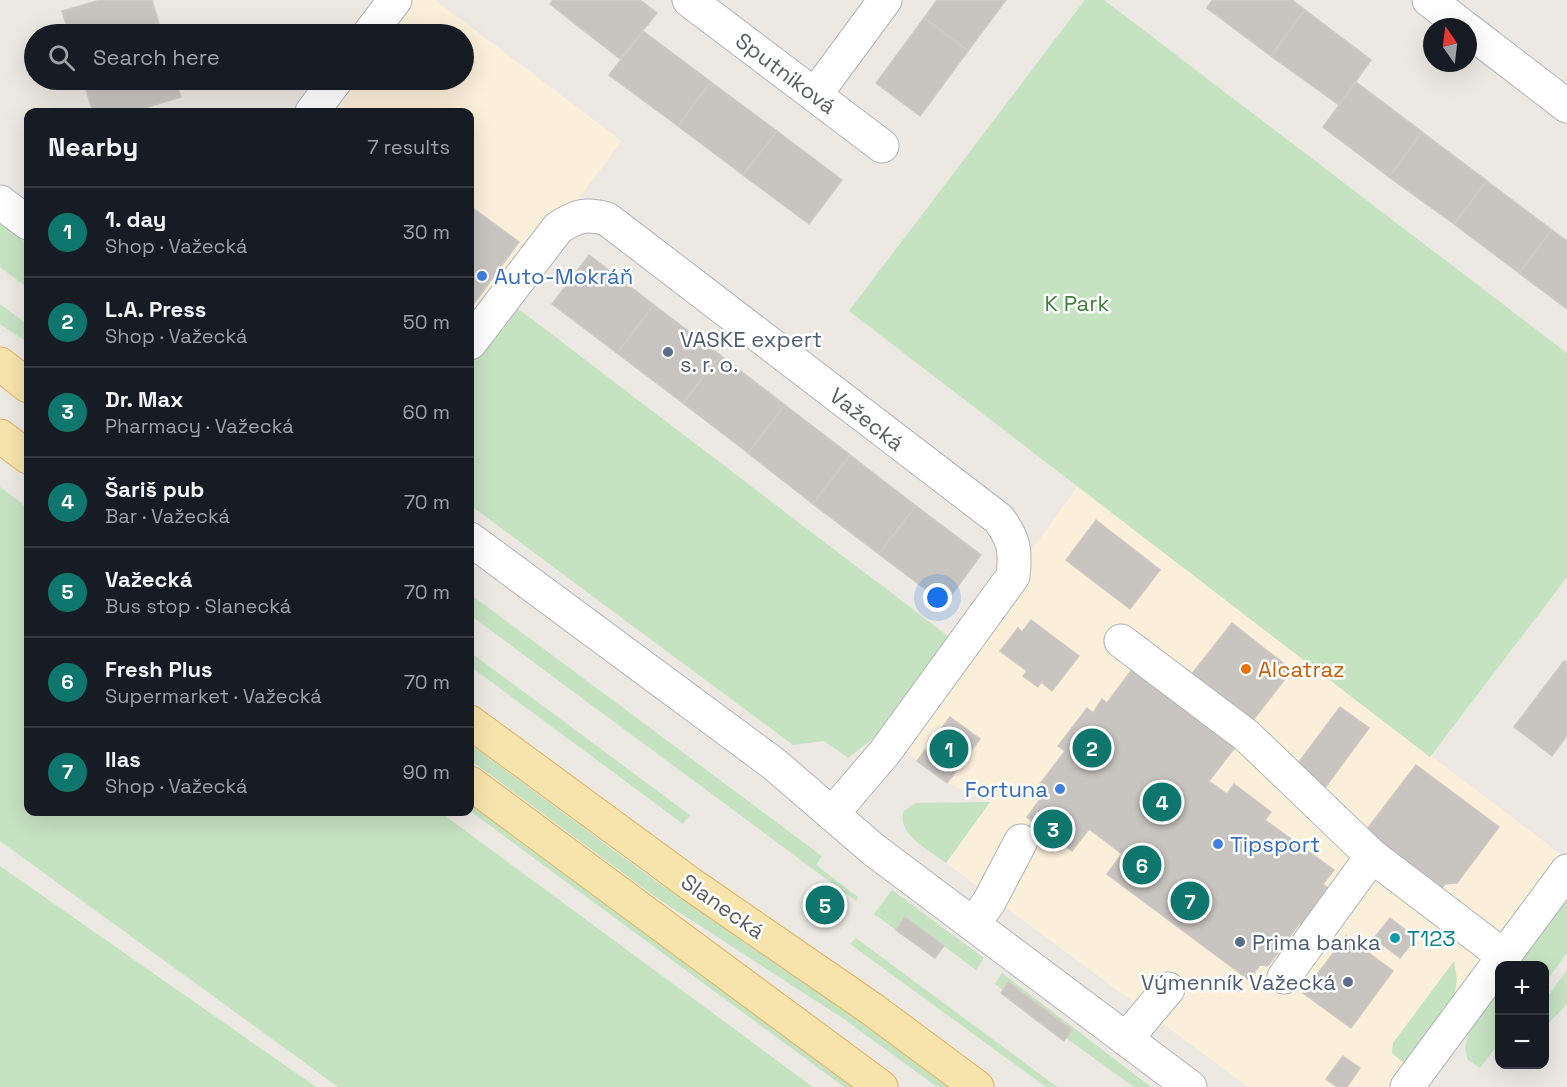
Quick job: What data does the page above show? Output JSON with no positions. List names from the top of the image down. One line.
{"streets":{"main road":["Slanecká"],"street":["Sputniková","Važecká"]},"parks":["K Park"],"places":["Auto-Mokráň","VASKE expert s. r. o.","Alcatraz","Fortuna","Tipsport","T123","Prima banka","Výmenník Važecká"],"north":"top","page":{"search":"Search here","heading":["Nearby","7 results"],"list":[{"mark":"1","name":"1. day","note":"Shop · Važecká","value":"30 m"},{"mark":"2","name":"L.A. Press","note":"Shop · Važecká","value":"50 m"},{"mark":"3","name":"Dr. Max","note":"Pharmacy · Važecká","value":"60 m"},{"mark":"4","name":"Šariš pub","note":"Bar · Važecká","value":"70 m"},{"mark":"5","name":"Važecká","note":"Bus stop · Slanecká","value":"70 m"},{"mark":"6","name":"Fresh Plus","note":"Supermarket · Važecká","value":"70 m"},{"mark":"7","name":"Ilas","note":"Shop · Važecká","value":"90 m"}],"pins":["2","1","4","3","6","7","5"],"map_buttons":["+","−"]}}
